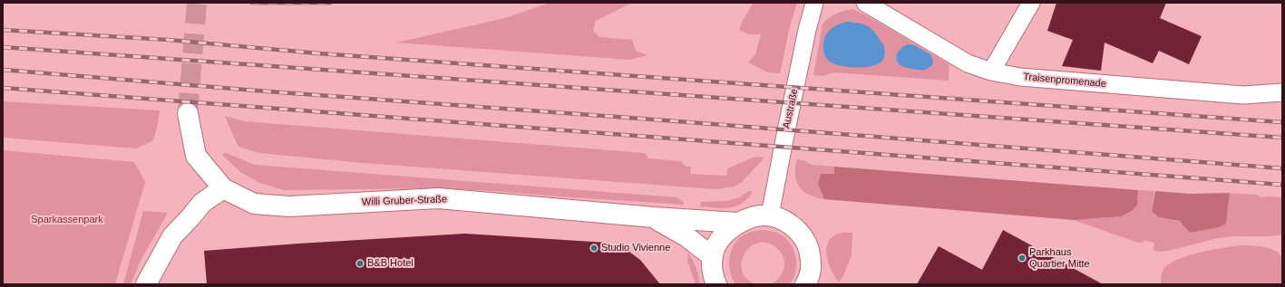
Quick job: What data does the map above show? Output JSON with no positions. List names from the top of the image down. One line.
{"streets":{"street":["Traisenpromenade","Austraße","Willi Gruber-Straße"]},"parks":["Sparkassenpark"],"places":["Studio Vivienne","Parkhaus Quartier Mitte","B&B Hotel"]}
